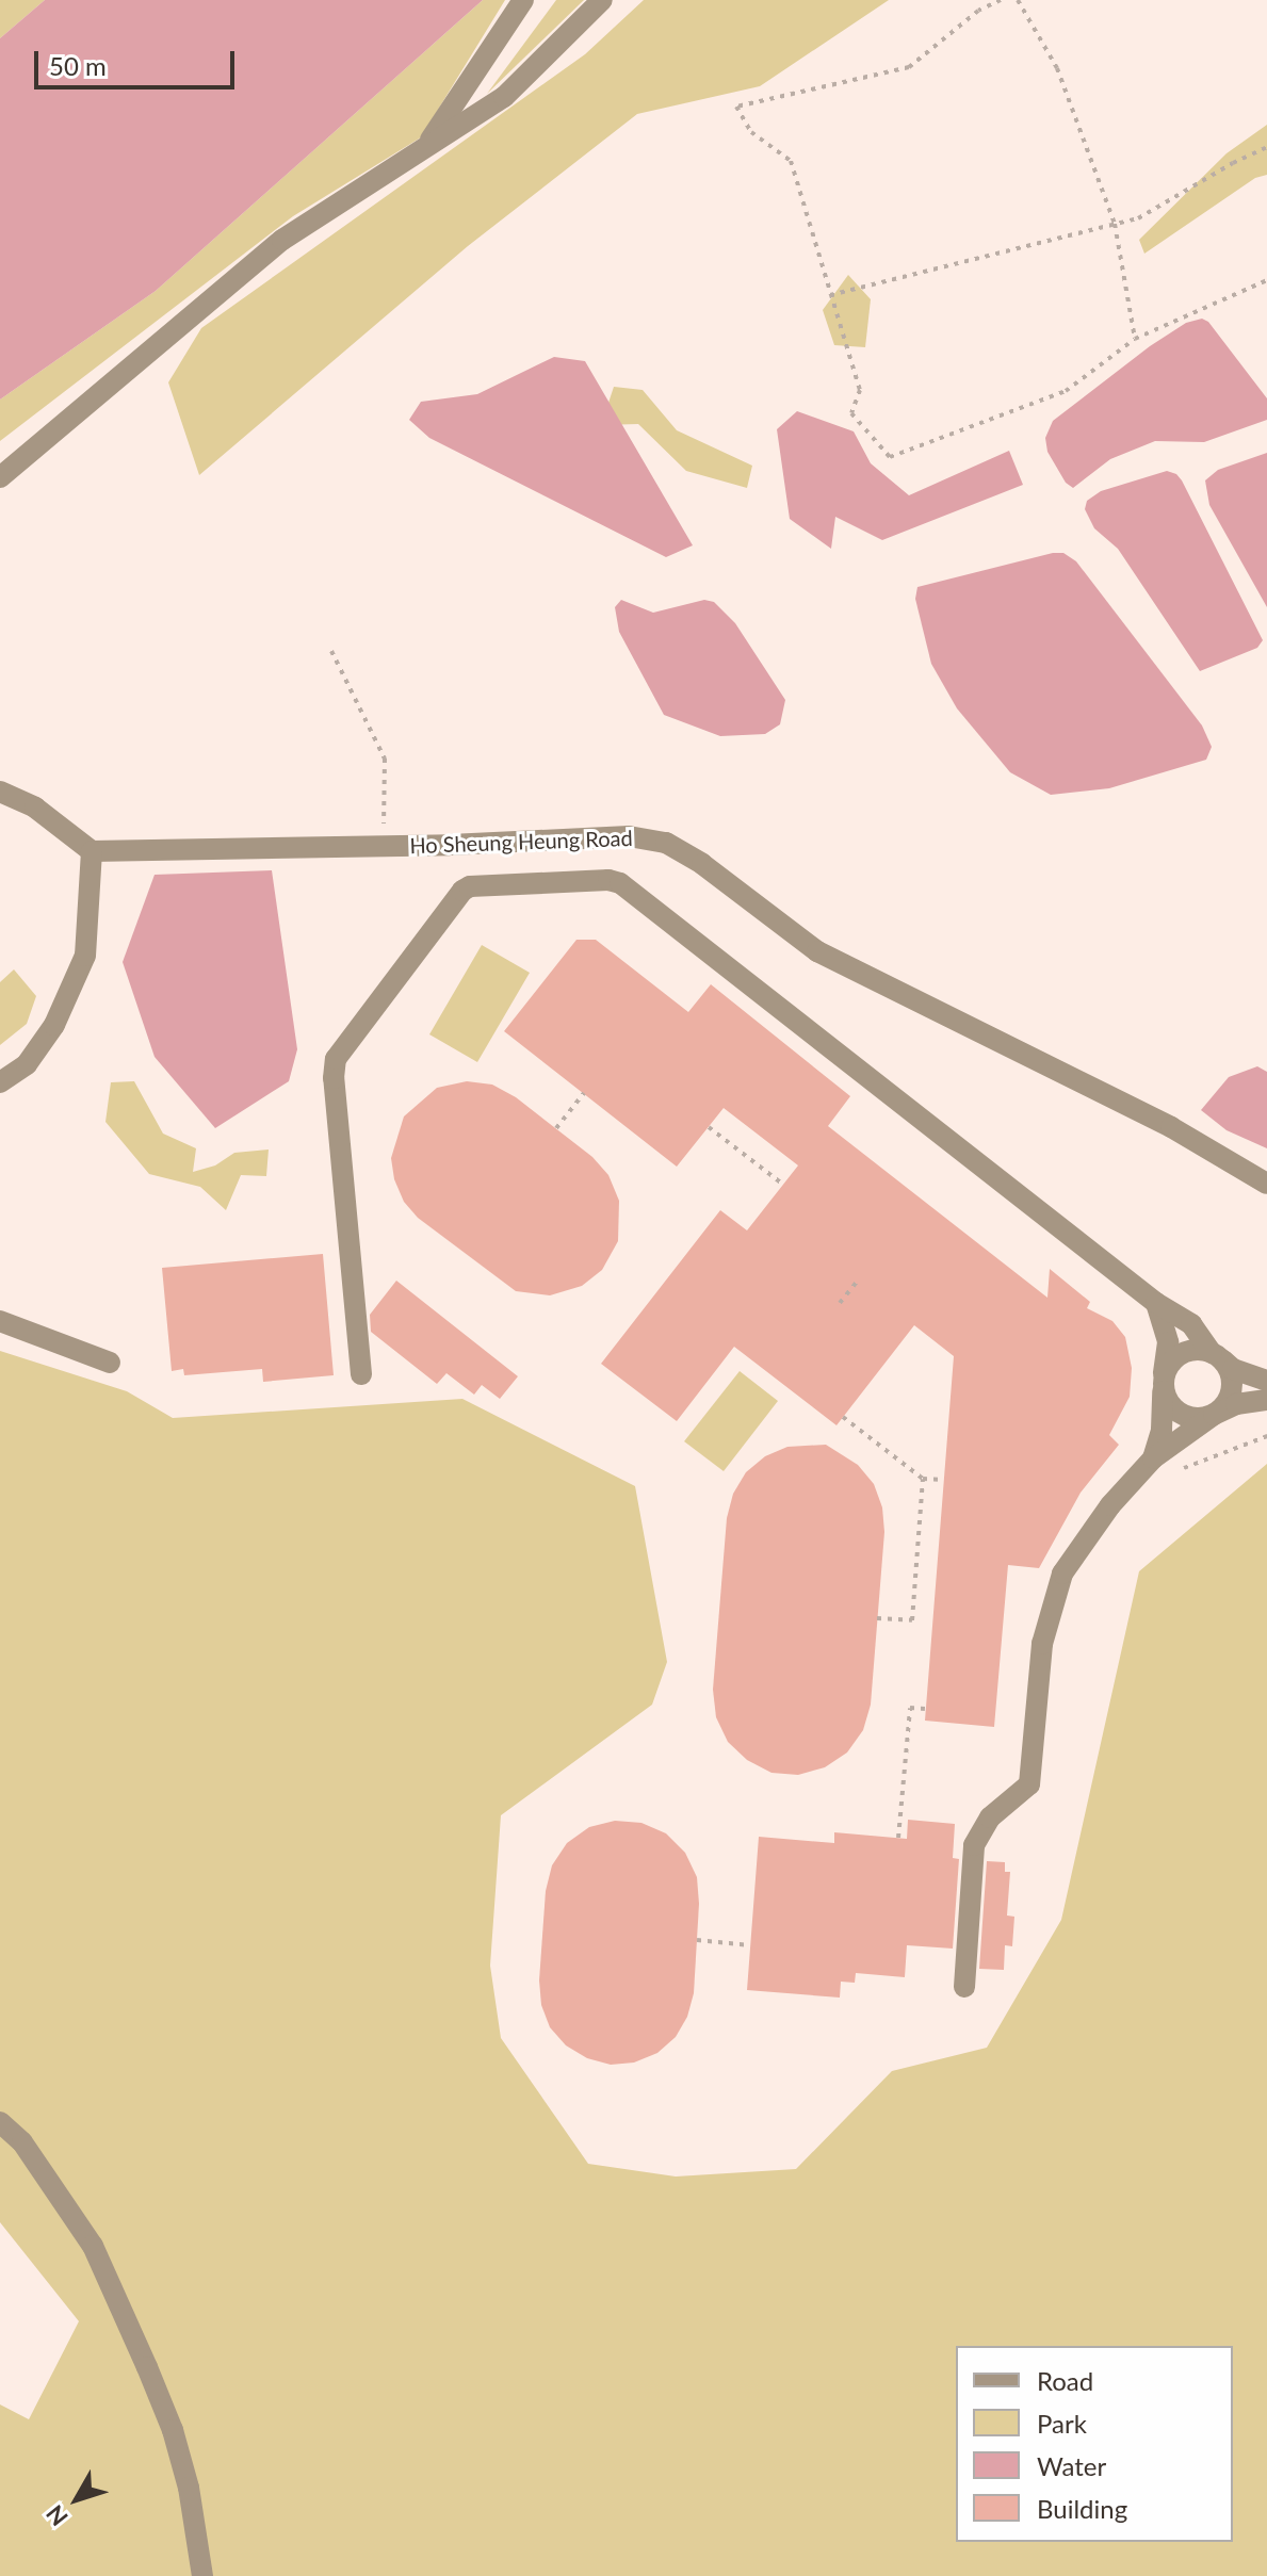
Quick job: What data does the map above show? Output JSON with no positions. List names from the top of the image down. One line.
{"streets":{"street":["Ho Sheung Heung Road"]},"legend":["Road","Park","Water","Building"],"scale_bar":"50 m","north":"bottom left"}
